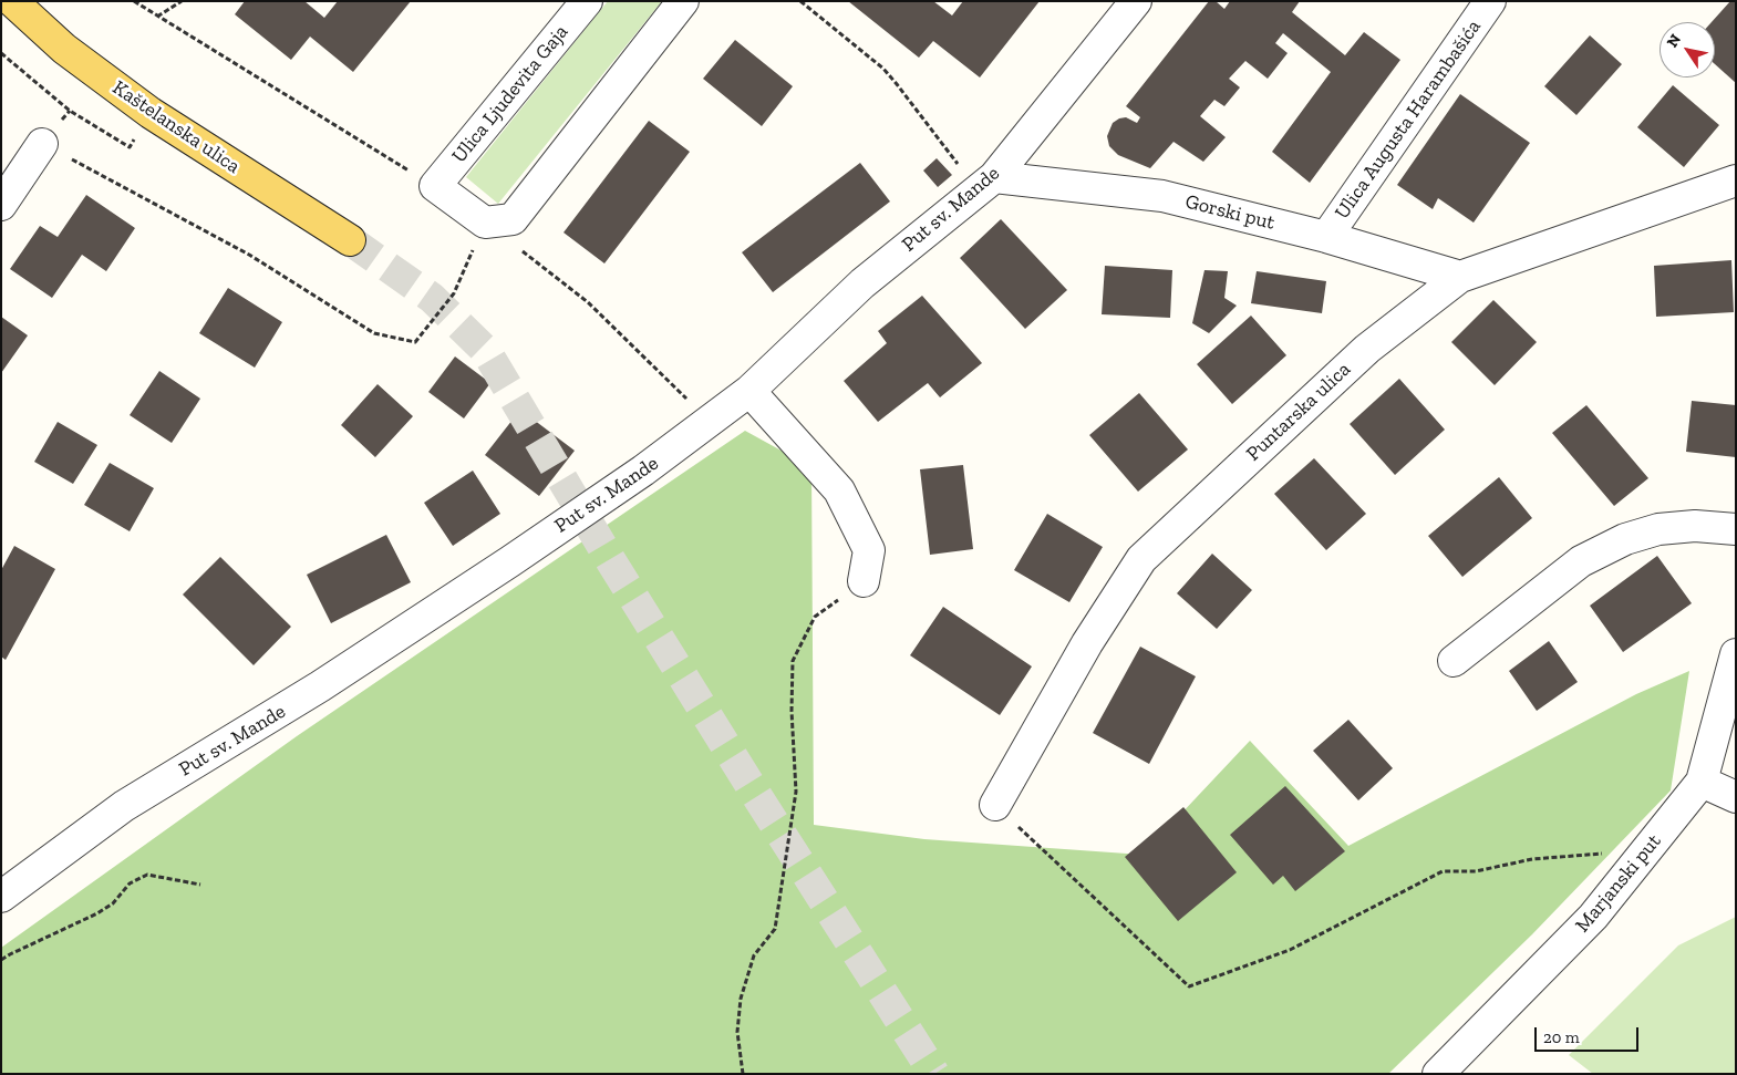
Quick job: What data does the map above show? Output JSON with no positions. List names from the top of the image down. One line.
{"streets":{"main road":["Kaštelanska ulica"],"street":["Ulica Ljudevita Gaja","Ulica Augusta Harambašića","Put sv. Mande","Gorski put","Puntarska ulica","Marjanski put"]},"crossings":[["Ulica Augusta Harambašića","Gorski put"],["Put sv. Mande","Gorski put"],["Gorski put","Puntarska ulica"]],"scale_bar":"20 m","north":"top left"}
